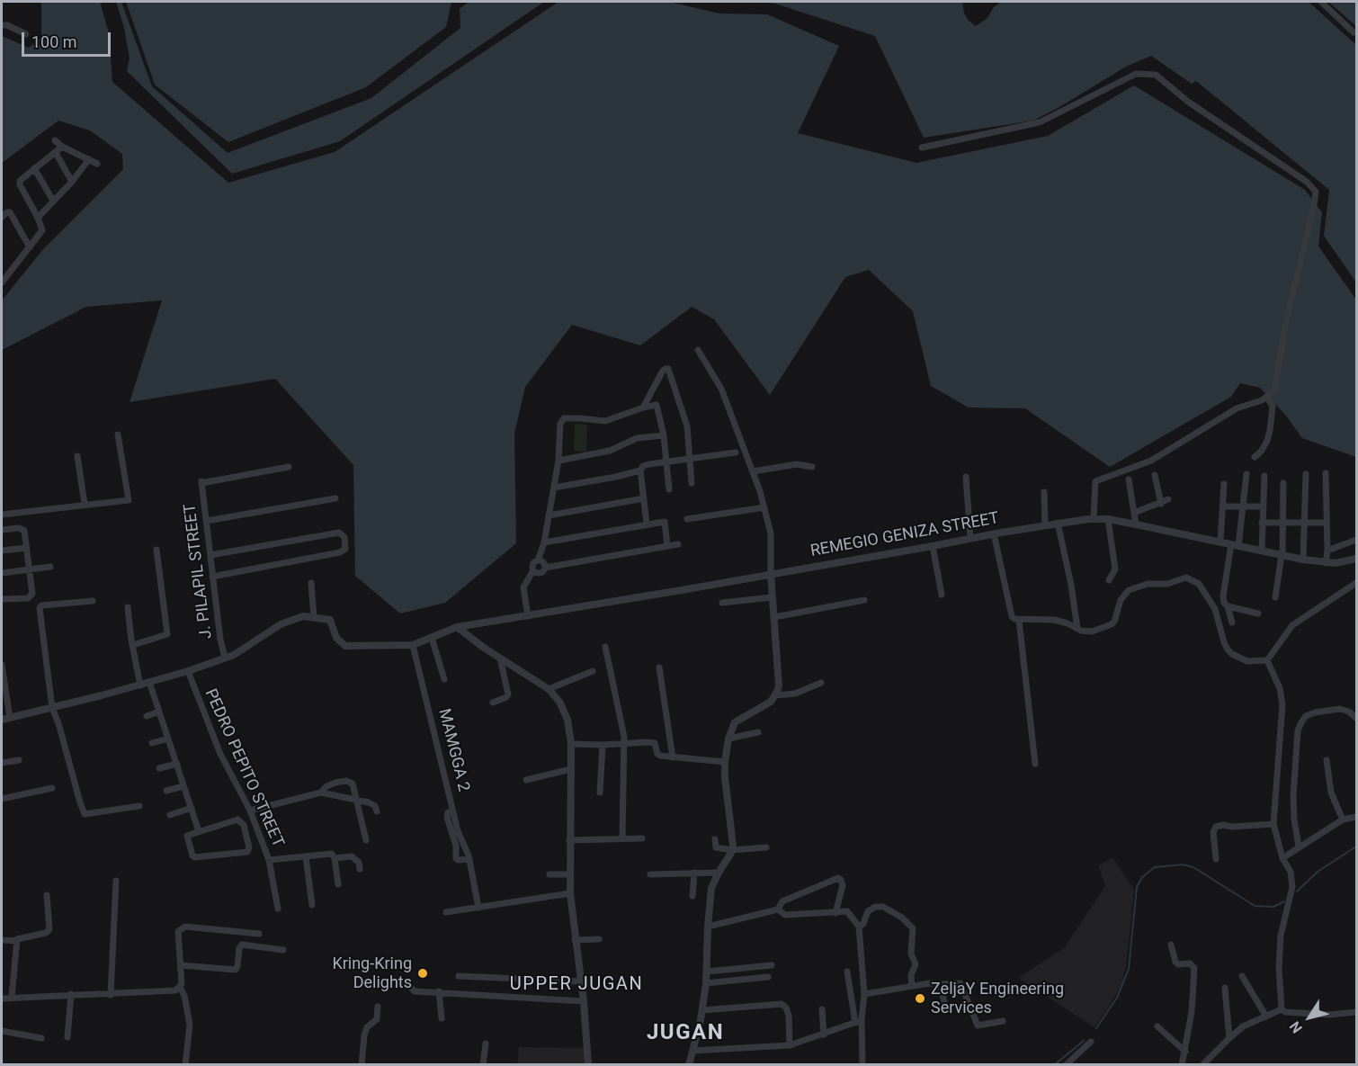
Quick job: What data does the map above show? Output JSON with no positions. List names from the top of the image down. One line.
{"streets":{"street":["REMEGIO GENIZA STREET","J. PILAPIL STREET","MAMGGA 2","PEDRO PEPITO STREET"]},"districts":["UPPER JUGAN","JUGAN"],"places":["Kring-Kring Delights","ZeljaY Engineering Services"],"scale_bar":"100 m","north":"bottom left"}
